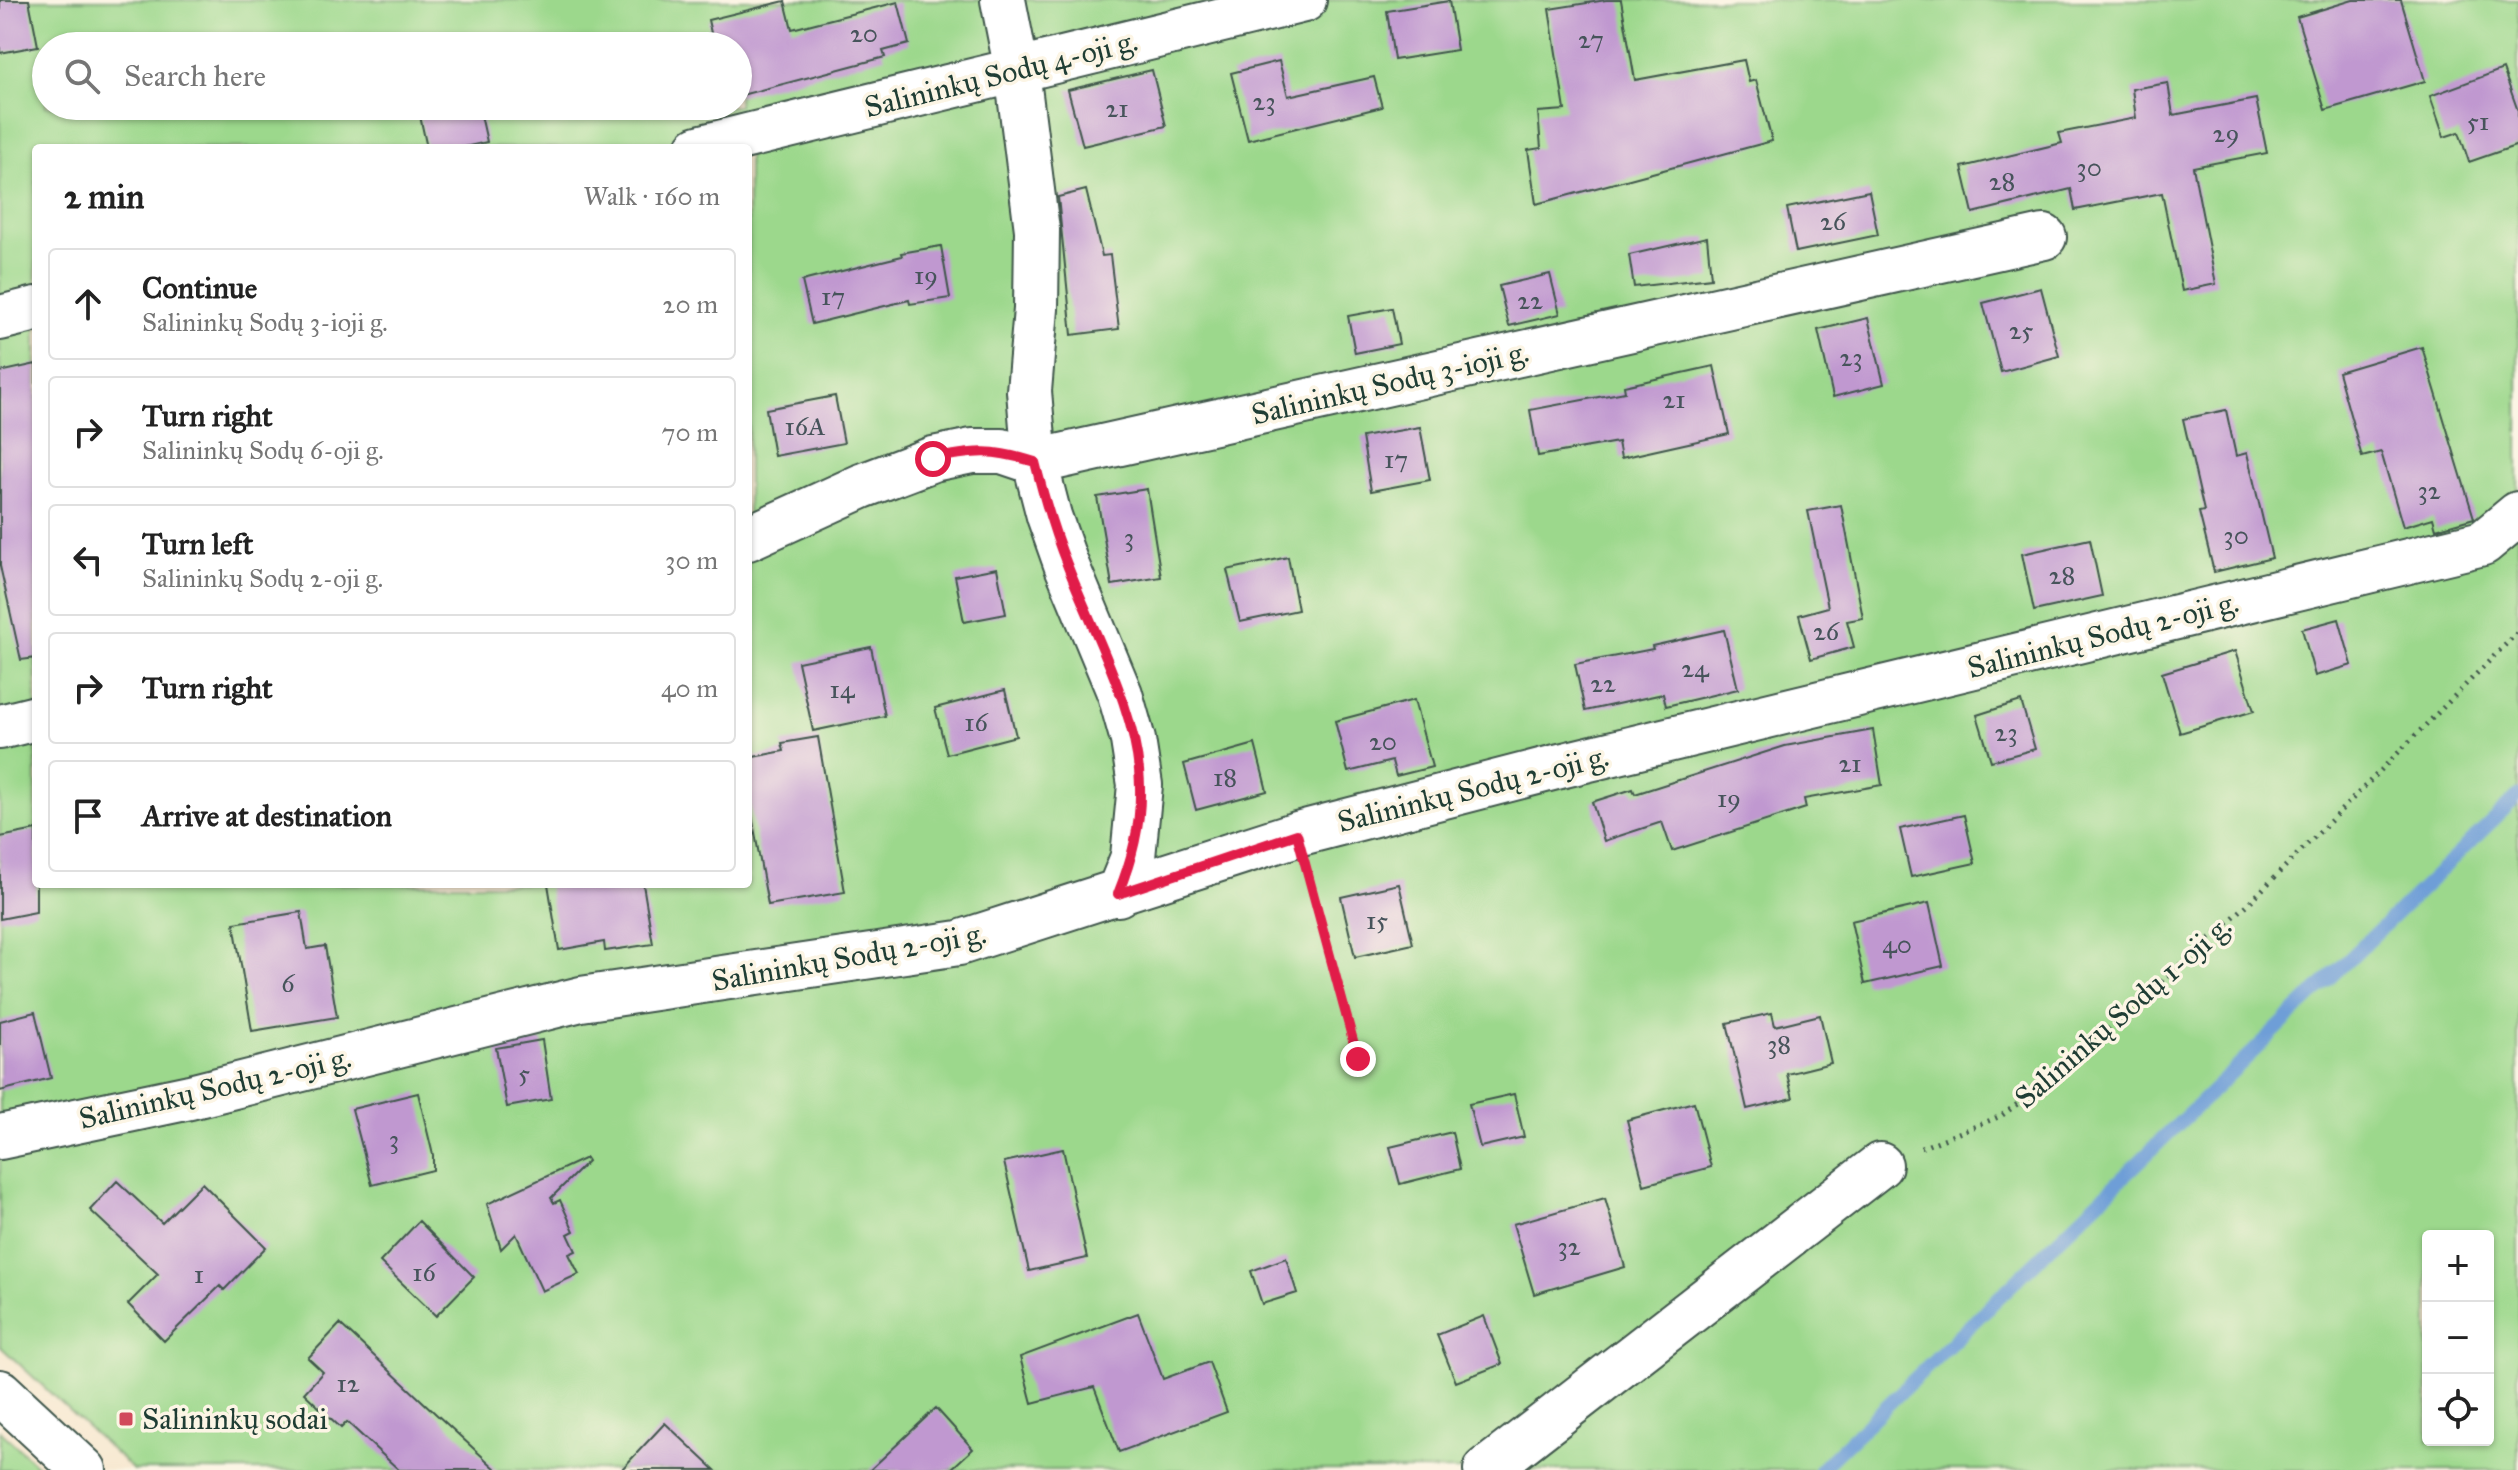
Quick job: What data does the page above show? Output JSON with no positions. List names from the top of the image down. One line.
{"streets":{"street":["Salininkų Sodų 4-oji g.","Salininkų Sodų 3-ioji g.","Salininkų Sodų 2-oji g."],"path":["Salininkų Sodų 1-oji g."]},"places":{"transit":["Salininkų sodai"]},"house_numbers":["20","27","23","21","51","29","30","28","26","19","17","22","25","23","21","16A","17","32","30","3","28","26","24","22","14","16","23","20","21","18","19","15","40","6","38","5","3","32","16","1","12"],"page":{"search":"Search here","heading":["2 min","Walk · 160 m"],"list":[["Continue","Salininkų Sodų 3-ioji g.","20 m"],["Turn right","Salininkų Sodų 6-oji g.","70 m"],["Turn left","Salininkų Sodų 2-oji g.","30 m"],["Turn right","40 m"],"Arrive at destination"],"map_buttons":["+","−"]}}
